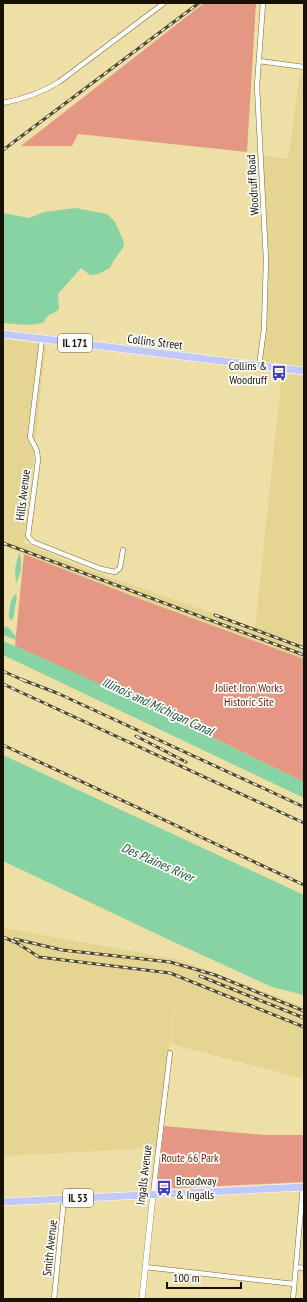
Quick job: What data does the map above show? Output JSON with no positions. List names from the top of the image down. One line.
{"streets":{"main road":["Collins Street","IL 171","IL 53"],"street":["Woodruff Road","Hills Avenue","Ingalls Avenue","Smith Avenue"]},"crossings":[["Woodruff Road","Collins Street"],["Collins Street","Hills Avenue"],["Ingalls Avenue","IL 53"],["IL 53","Smith Avenue"]],"water":["Illinois and Michigan Canal","Des Plaines River"],"parks":["Joliet Iron Works Historic Site","Route 66 Park"],"places":{"bus stop":["Collins & Woodruff","Broadway & Ingalls"]},"scale_bar":"100 m"}
